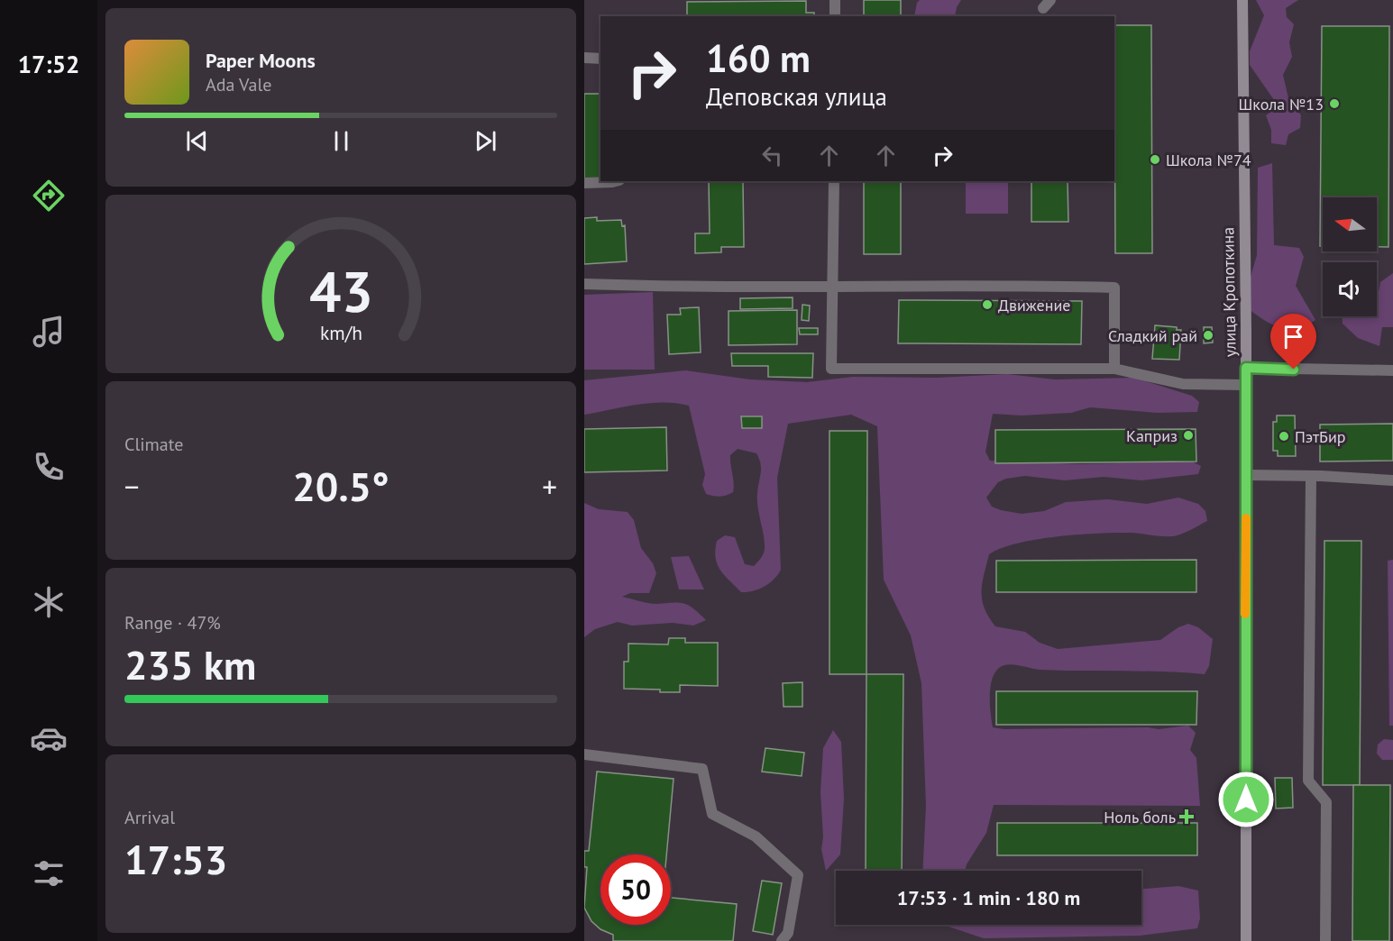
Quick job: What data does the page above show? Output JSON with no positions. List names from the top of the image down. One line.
{"streets":{"main road":["улица Кропоткина"]},"places":{"other":["Школа №13","Школа №74","Движение","Сладкий рай","Каприз","ПэтБир"],"health":["Ноль боль"]},"north":"left","page":{"tabs":"17:52","turn":["160 m","Деповская улица"],"song":["Paper Moons","Ada Vale"],"tile":["Climate",["Range · 47%","235 km"],["Arrival","17:53"]],"heat":["−","20.5°","+"],"limit":"50","trip":"17:53 · 1 min · 180 m","gauge":["43","km/h"]}}
